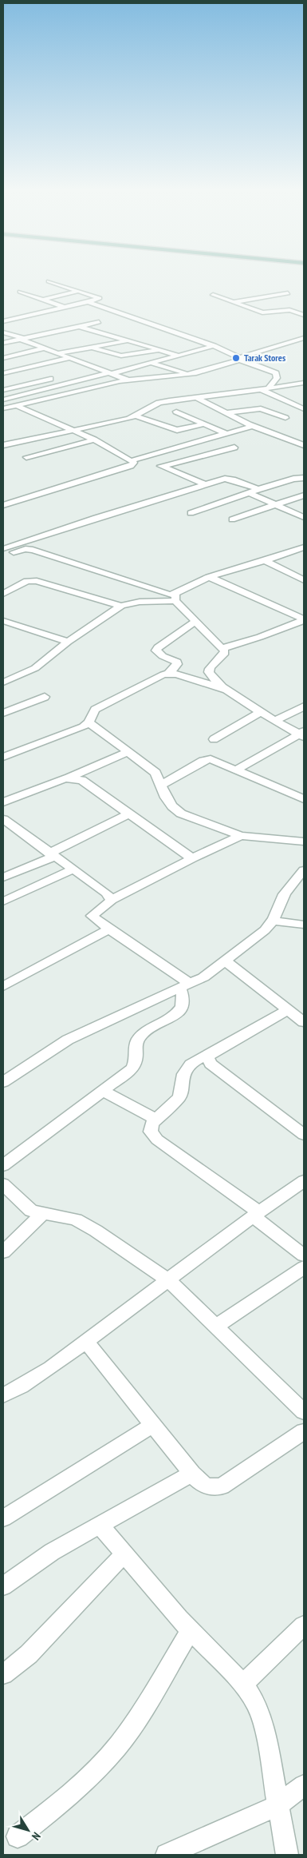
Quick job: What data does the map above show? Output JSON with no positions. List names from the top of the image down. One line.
{"places":["Tarak Stores"],"north":"bottom right"}
